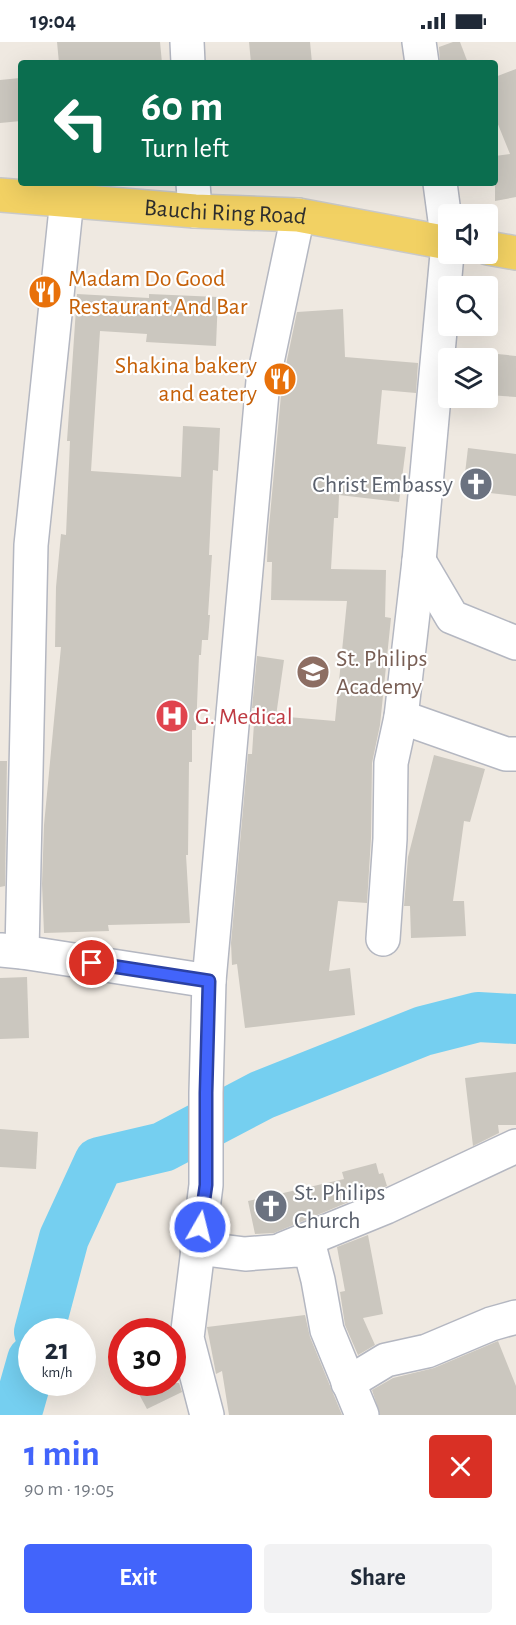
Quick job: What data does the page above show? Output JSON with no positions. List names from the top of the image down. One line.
{"streets":{"main road":["Bauchi Ring Road"]},"places":{"restaurant":["Madam Do Good Restaurant And Bar","Shakina bakery and eatery"],"church":["Christ Embassy","St. Philips Church"],"school or university":["St. Philips Academy"],"hospital":["G. Medical"]},"page":{"status":"19:04","turn":["60 m","Turn left"],"speed":"21 km/h","limit":"30","heading":["1 min","90 m · 19:05"],"buttons":["Exit","Share"]}}
